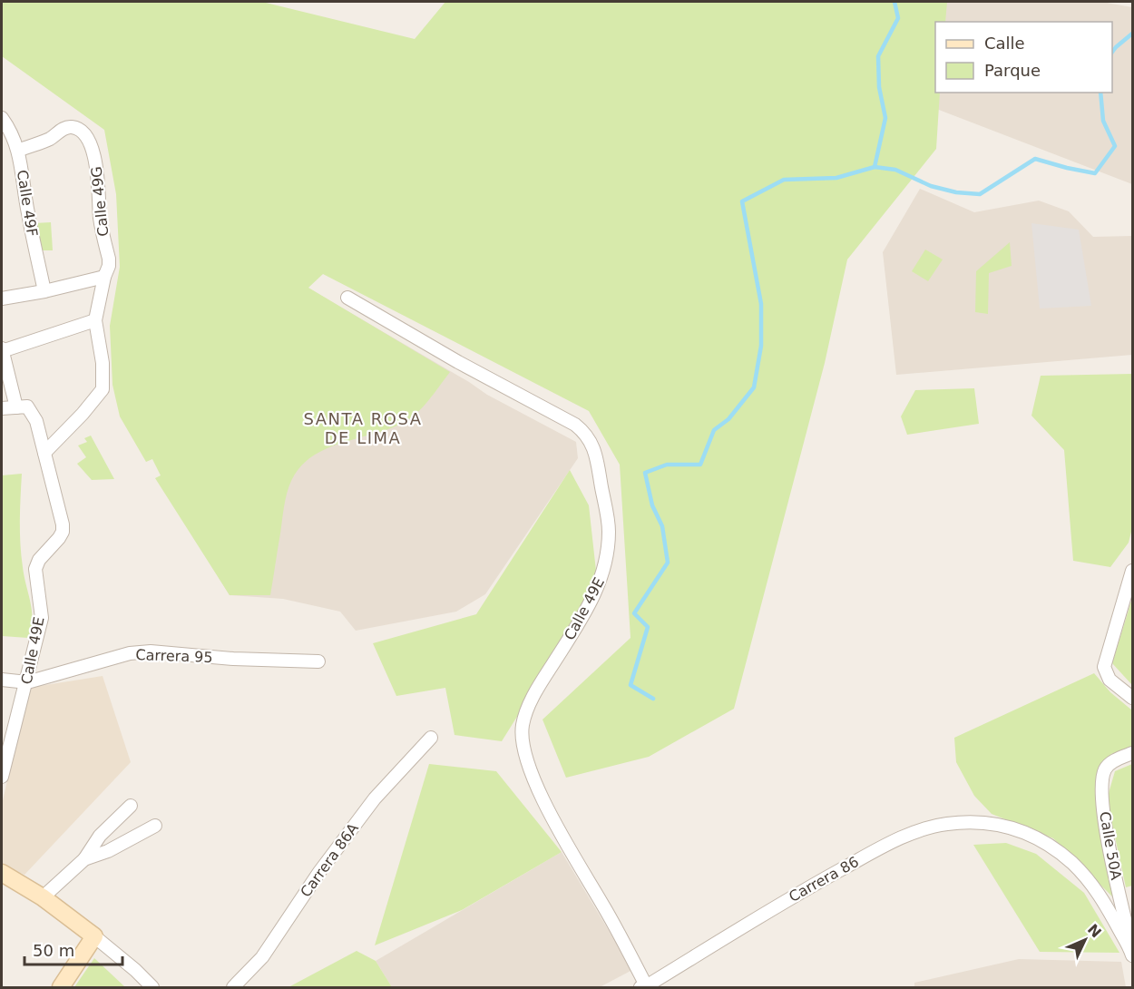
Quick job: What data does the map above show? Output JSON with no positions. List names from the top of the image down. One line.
{"streets":{"street":["Calle 49G","Calle 49F","Calle 49E","Carrera 95","Calle 50A","Carrera 86A","Carrera 86"]},"crossings":[["Calle 49G","Calle 49F"],["Calle 49E","Carrera 95"],["Calle 49E","Carrera 86"],["Calle 50A","Carrera 86"]],"districts":["SANTA ROSA DE LIMA"],"legend":["Calle","Parque"],"scale_bar":"50 m","north":"top right"}
